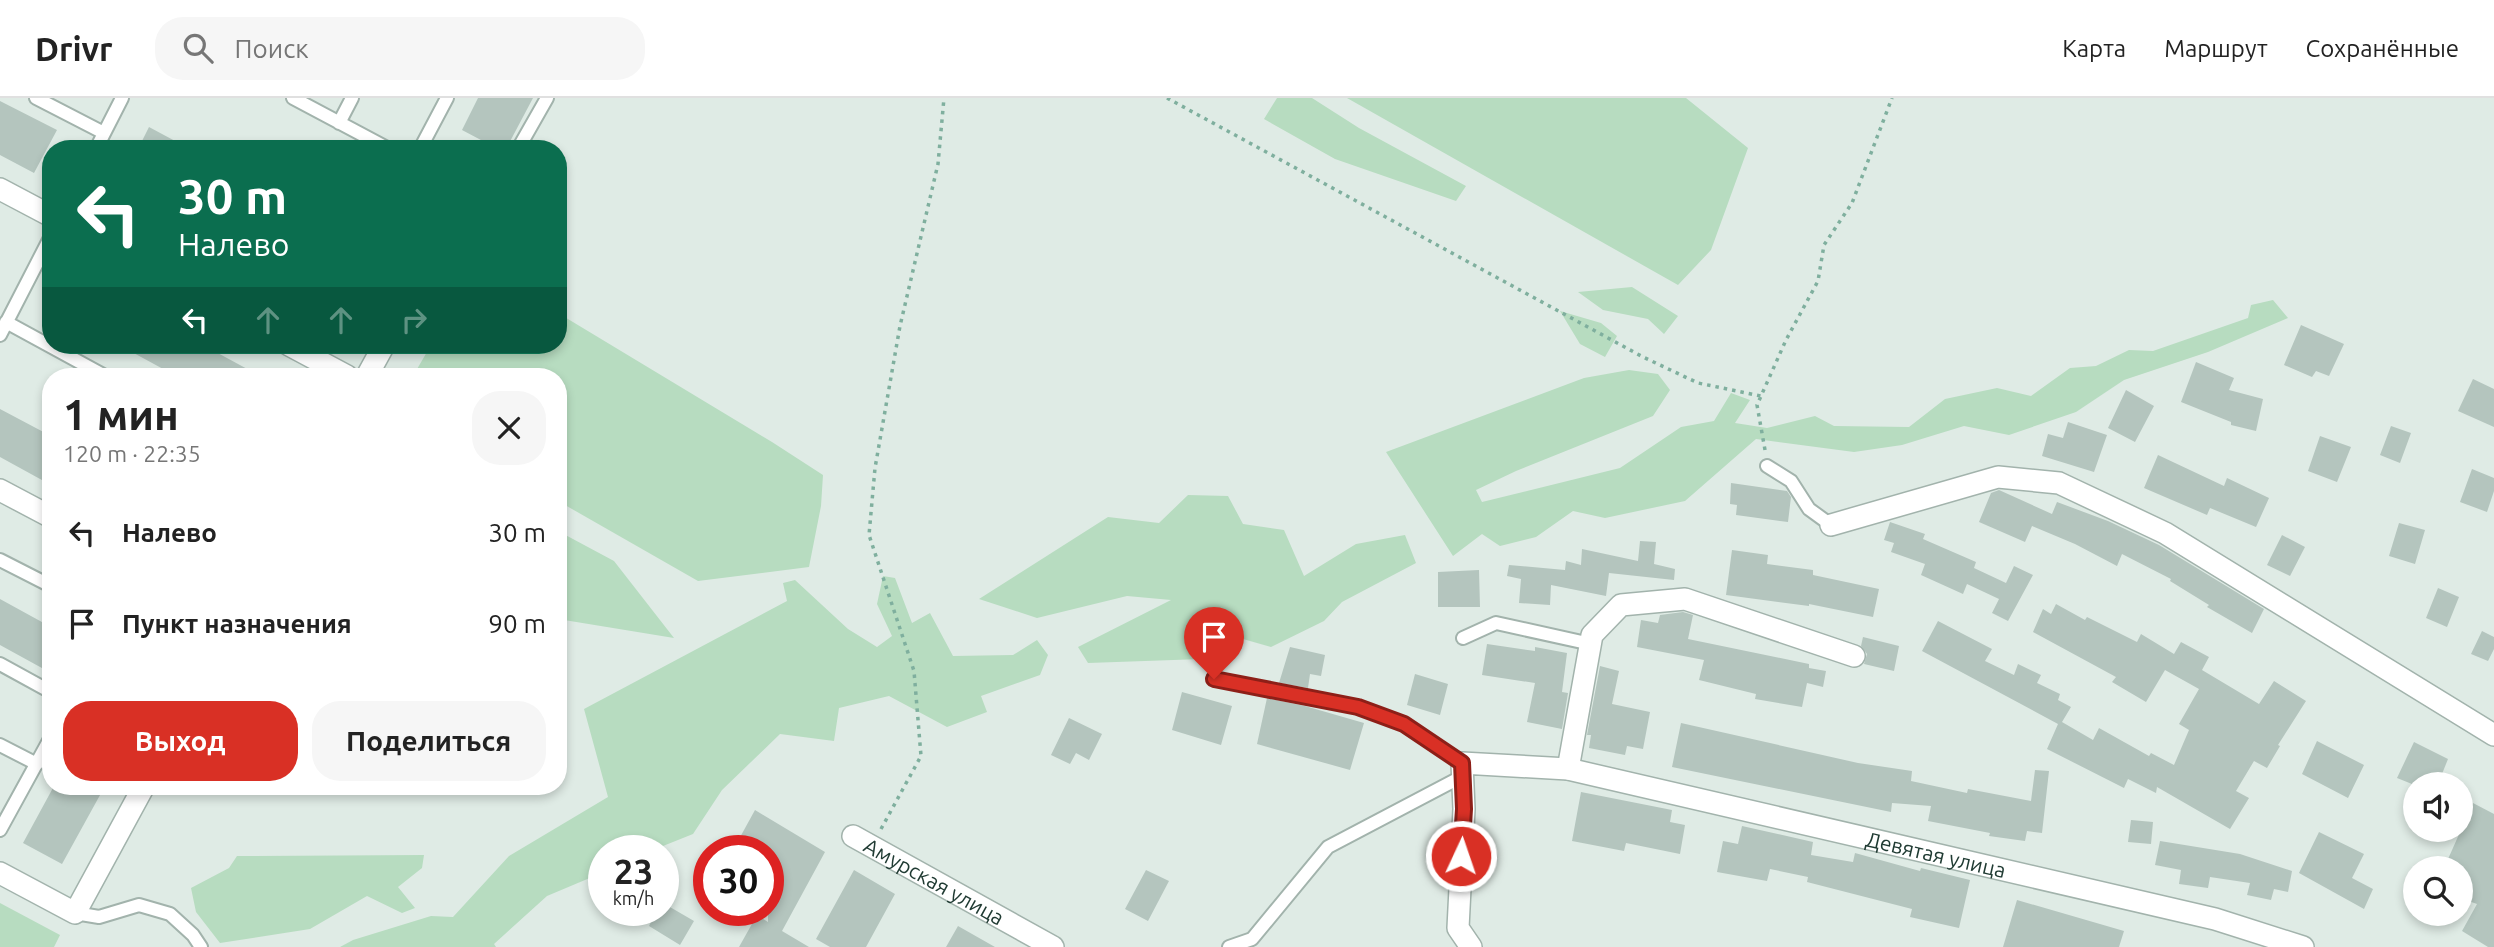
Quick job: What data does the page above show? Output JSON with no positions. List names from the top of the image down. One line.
{"streets":{"street":["Девятая улица","Амурская улица"]},"page":{"header":"Drivr","search":"Поиск","nav":["Карта","Маршрут","Сохранённые"],"turn":["30 m","Налево"],"heading":["1 мин","120 m · 22:35"],"list":[{"name":"Налево","value":"30 m"},{"name":"Пункт назначения","value":"90 m"}],"buttons":["Выход","Поделиться"],"speed":"23 km/h","limit":"30"}}
